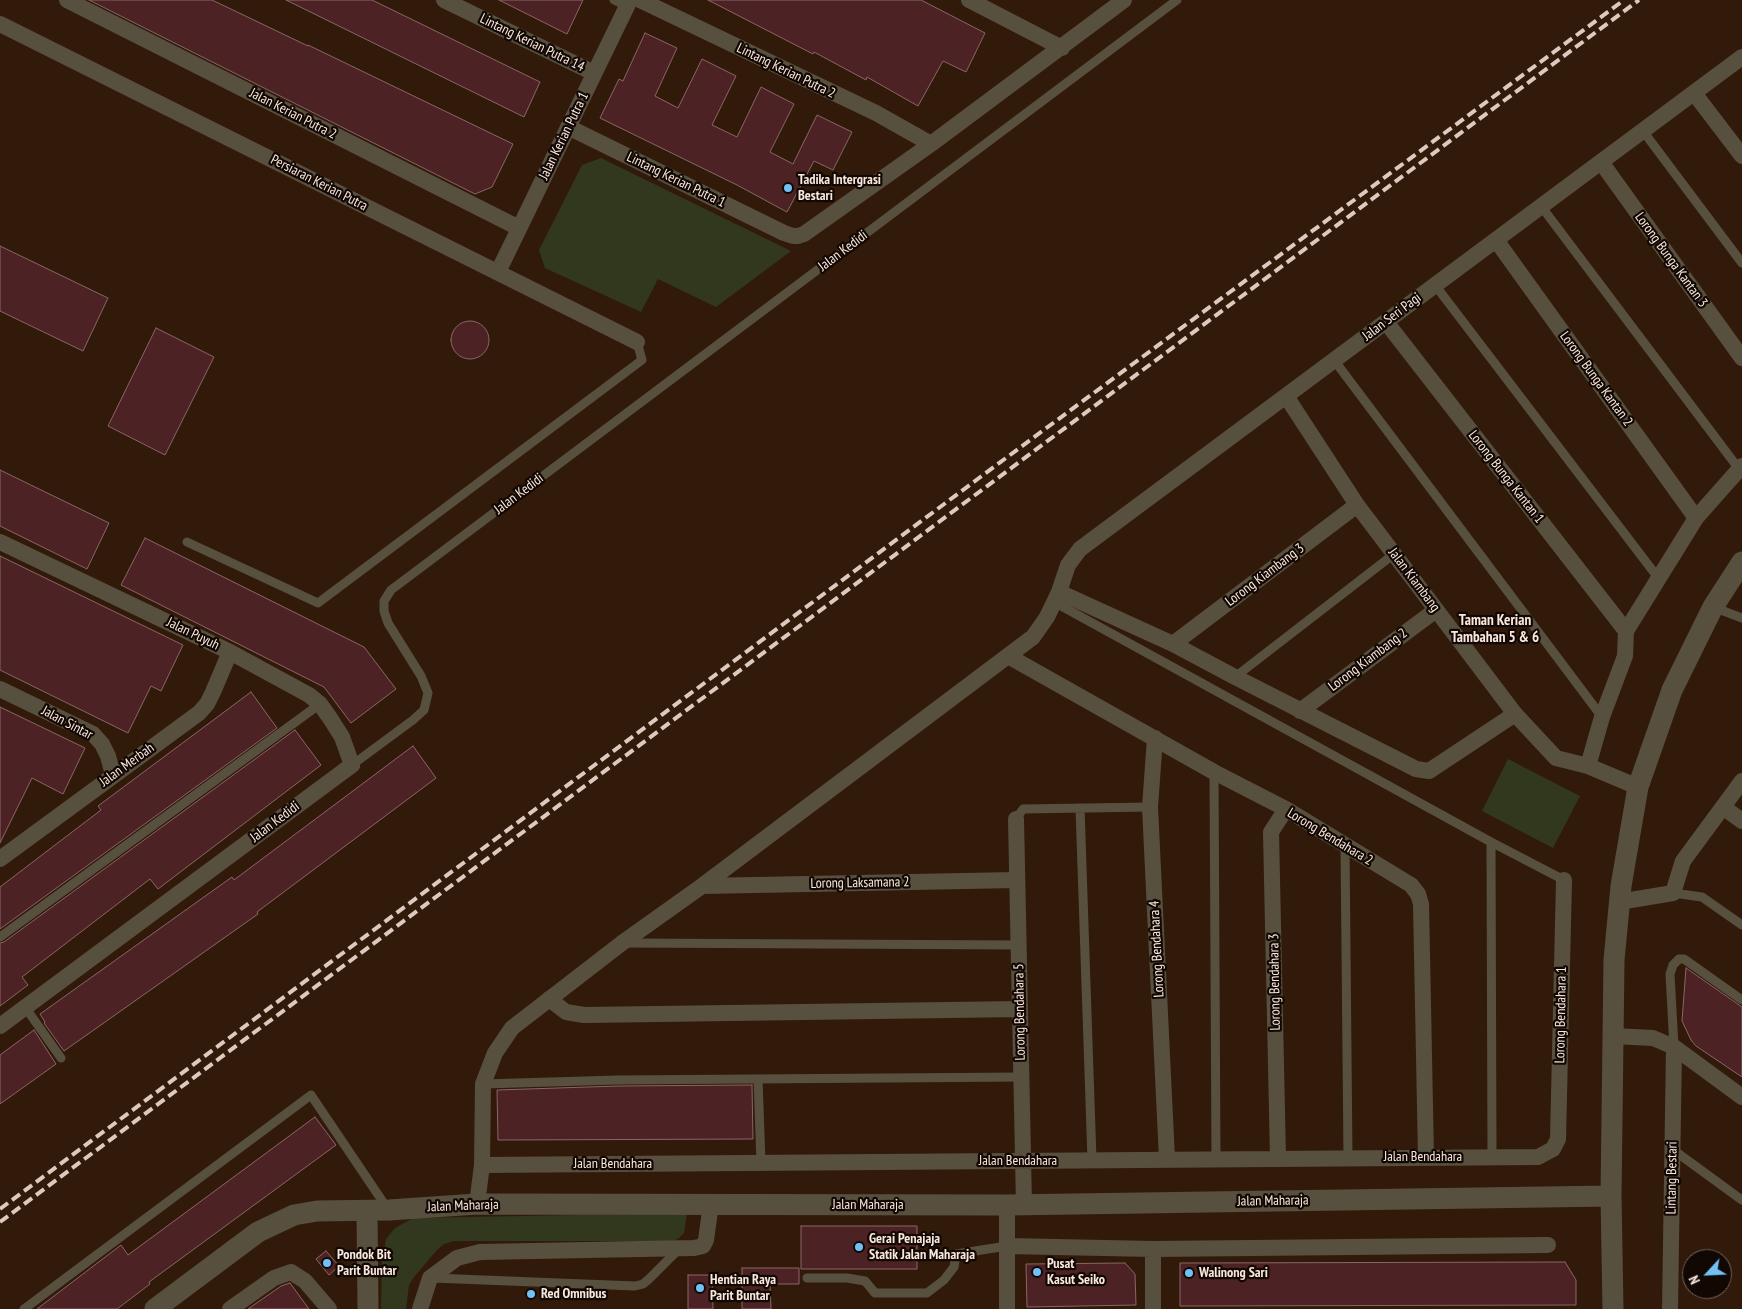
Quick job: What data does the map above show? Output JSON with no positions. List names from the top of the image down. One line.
{"streets":{"street":["Lintang Kerian Putra 14","Lintang Kerian Putra 2","Jalan Kerian Putra 2","Jalan Kerian Putra 1","Lintang Kerian Putra 1","Persiaran Kerian Putra","Jalan Kedidi","Lorong Bunga Kantan 3","Jalan Seri Pagi","Lorong Bunga Kantan 2","Lorong Bunga Kantan 1","Lorong Kiambang 3","Jalan Kiambang","Jalan Puyuh","Lorong Kiambang 2","Jalan Sintar","Jalan Merbah","Lorong Bendahara 2","Lorong Laksamana 2","Lorong Bendahara 4","Lorong Bendahara 3","Lorong Bendahara 5","Lorong Bendahara 1","Jalan Bendahara","Lintang Bestari","Jalan Maharaja"]},"crossings":[["Lintang Kerian Putra 14","Jalan Kerian Putra 1"],["Lintang Kerian Putra 2","Jalan Kerian Putra 1"],["Lintang Kerian Putra 2","Lintang Kerian Putra 1"],["Jalan Kerian Putra 2","Jalan Kerian Putra 1"],["Jalan Kerian Putra 1","Lintang Kerian Putra 1"],["Jalan Kerian Putra 1","Persiaran Kerian Putra"],["Jalan Kedidi","Jalan Puyuh"],["Lorong Bunga Kantan 3","Jalan Seri Pagi"],["Jalan Seri Pagi","Lorong Bunga Kantan 2"],["Jalan Seri Pagi","Lorong Bunga Kantan 1"],["Jalan Seri Pagi","Jalan Kiambang"],["Jalan Seri Pagi","Lorong Bendahara 2"],["Jalan Seri Pagi","Lorong Laksamana 2"],["Jalan Seri Pagi","Jalan Bendahara"],["Jalan Seri Pagi","Jalan Maharaja"],["Lorong Kiambang 3","Jalan Kiambang"],["Jalan Kiambang","Lorong Kiambang 2"],["Jalan Puyuh","Jalan Merbah"],["Jalan Sintar","Jalan Merbah"],["Lorong Bendahara 2","Lorong Bendahara 4"],["Lorong Bendahara 2","Lorong Bendahara 3"],["Lorong Bendahara 2","Jalan Bendahara"],["Lorong Laksamana 2","Lorong Bendahara 5"],["Lorong Bendahara 4","Jalan Bendahara"],["Lorong Bendahara 3","Jalan Bendahara"],["Lorong Bendahara 5","Jalan Bendahara"],["Lorong Bendahara 5","Jalan Maharaja"],["Lorong Bendahara 1","Jalan Bendahara"]],"districts":["Taman Kerian Tambahan 5 & 6"],"places":["Tadika Intergrasi Bestari","Gerai Penajaja Statik Jalan Maharaja","Pondok Bit Parit Buntar","Pusat Kasut Seiko","Walinong Sari","Hentian Raya Parit Buntar","Red Omnibus"],"north":"bottom left"}
